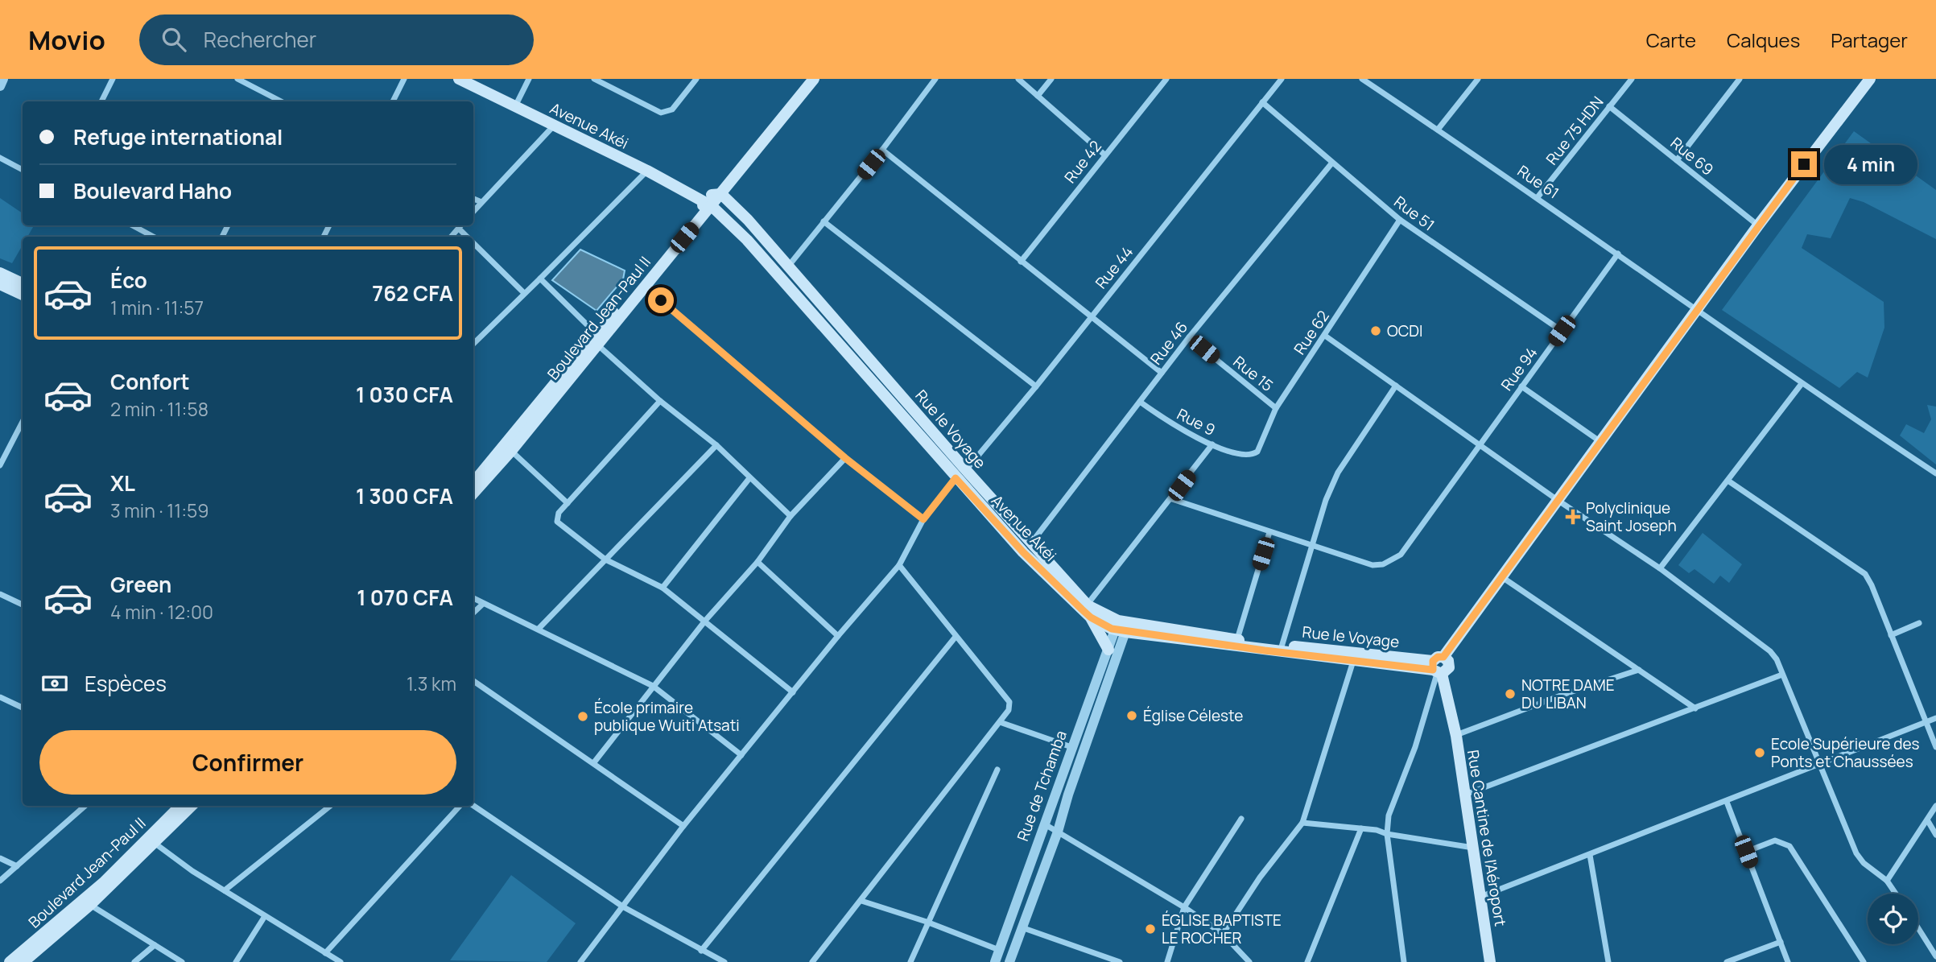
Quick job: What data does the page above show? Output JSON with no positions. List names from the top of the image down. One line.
{"streets":{"main road":["Avenue Akéi","Boulevard Jean-Paul II","Rue le Voyage","Rue Cantine de l'Aéroport"],"street":["Rue 75 HDN","Rue 69","Rue 42","Rue 61","Rue 51","Rue 44","Rue 62","Rue 46","Rue 94","Rue 15","Rue 9","Rue de Tchamba"]},"crossings":[["Avenue Akéi","Rue 44"],["Avenue Akéi","Boulevard Jean-Paul II"],["Avenue Akéi","Rue 46"],["Avenue Akéi","Rue le Voyage"],["Rue 75 HDN","Rue 69"],["Rue 75 HDN","Rue 61"],["Rue 61","Rue 94"],["Rue 51","Rue 44"],["Rue 51","Rue 62"],["Rue 51","Rue 46"],["Rue 51","Rue 94"],["Rue 44","Rue le Voyage"],["Boulevard Jean-Paul II","Rue le Voyage"],["Rue 62","Rue 15"],["Rue 62","Rue 9"],["Rue 46","Rue 15"],["Rue 46","Rue 9"],["Rue 46","Rue le Voyage"],["Rue le Voyage","Rue de Tchamba"],["Rue le Voyage","Rue Cantine de l'Aéroport"]],"places":{"other":["OCDI","NOTRE DAME DU LIBAN","Église Céleste","École primaire publique Wuiti Atsati","Ecole Supérieure des Ponts et Chaussées","ÉGLISE BAPTISTE LE ROCHER"],"health":["Polyclinique Saint Joseph"]},"page":{"header":"Movio","search":"Rechercher","nav":["Carte","Calques","Partager"],"banner":["Refuge international","Boulevard Haho"],"bubble":"4 min","list":[{"name":"Éco","note":"1 min · 11:57","value":"762 CFA"},{"name":"Confort","note":"2 min · 11:58","value":"1 030 CFA"},{"name":"XL","note":"3 min · 11:59","value":"1 300 CFA"},{"name":"Green","note":"4 min · 12:00","value":"1 070 CFA"}],"pay":["Espèces","1.3 km"],"buttons":"Confirmer"}}
